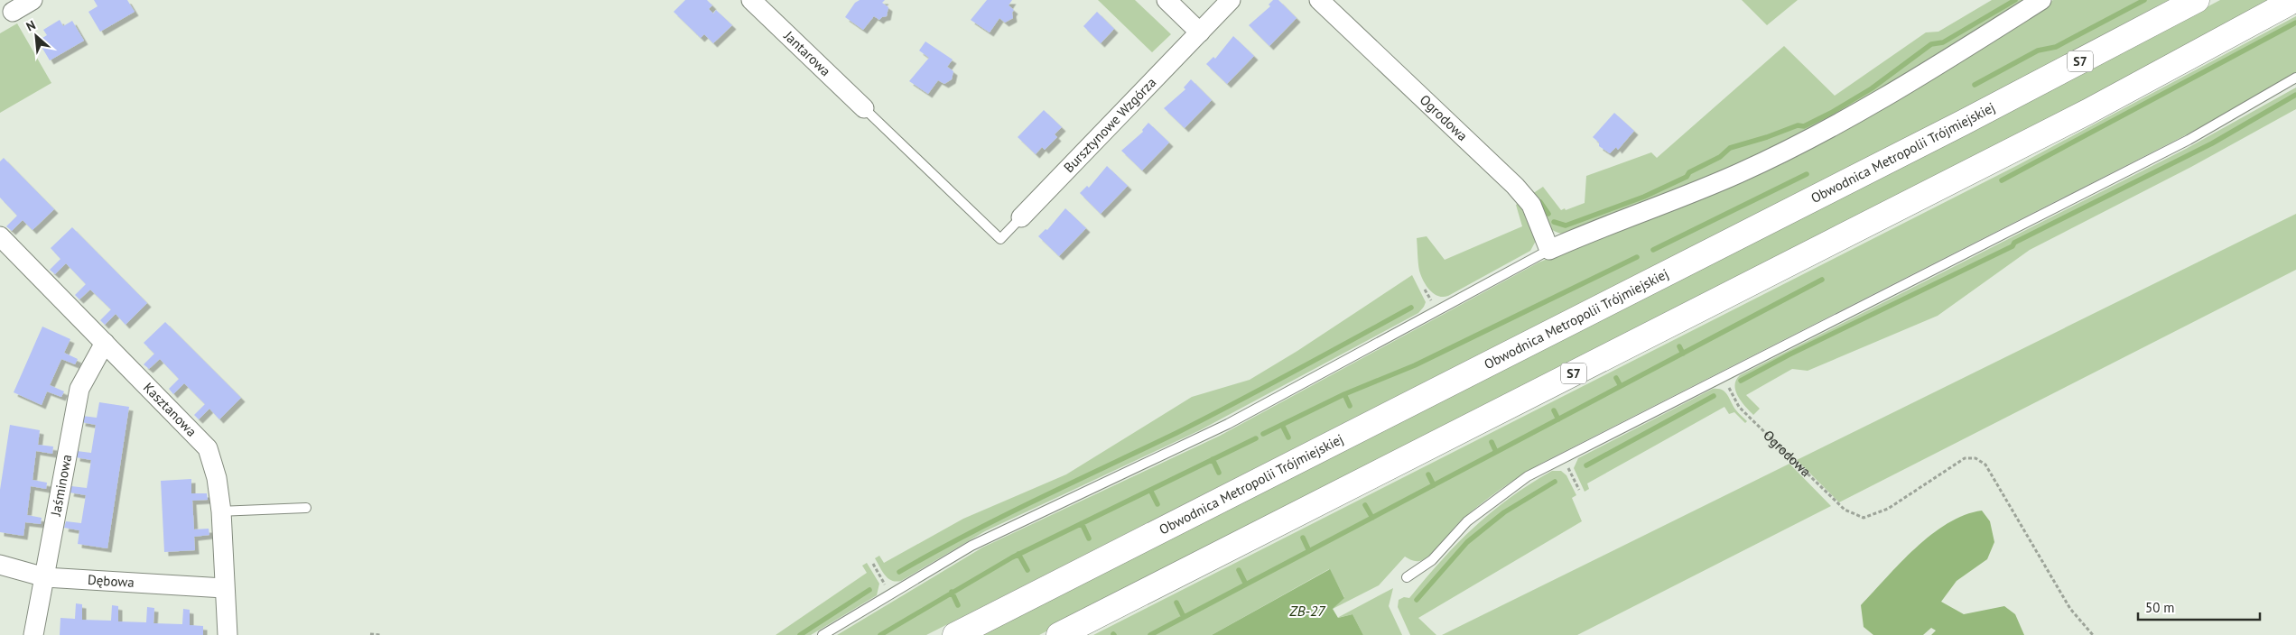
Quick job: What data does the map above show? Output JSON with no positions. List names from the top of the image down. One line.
{"streets":{"highway":["S7","Obwodnica Metropolii Trójmiejskiej"],"street":["Jantarowa","Ogrodowa","Bursztynowe Wzgórza","Kasztanowa","Jaśminowa","Dębowa"]},"crossings":[["Kasztanowa","Jaśminowa"],["Kasztanowa","Dębowa"],["Jaśminowa","Dębowa"]],"water":["ZB-27"],"scale_bar":"50 m","north":"top left"}
